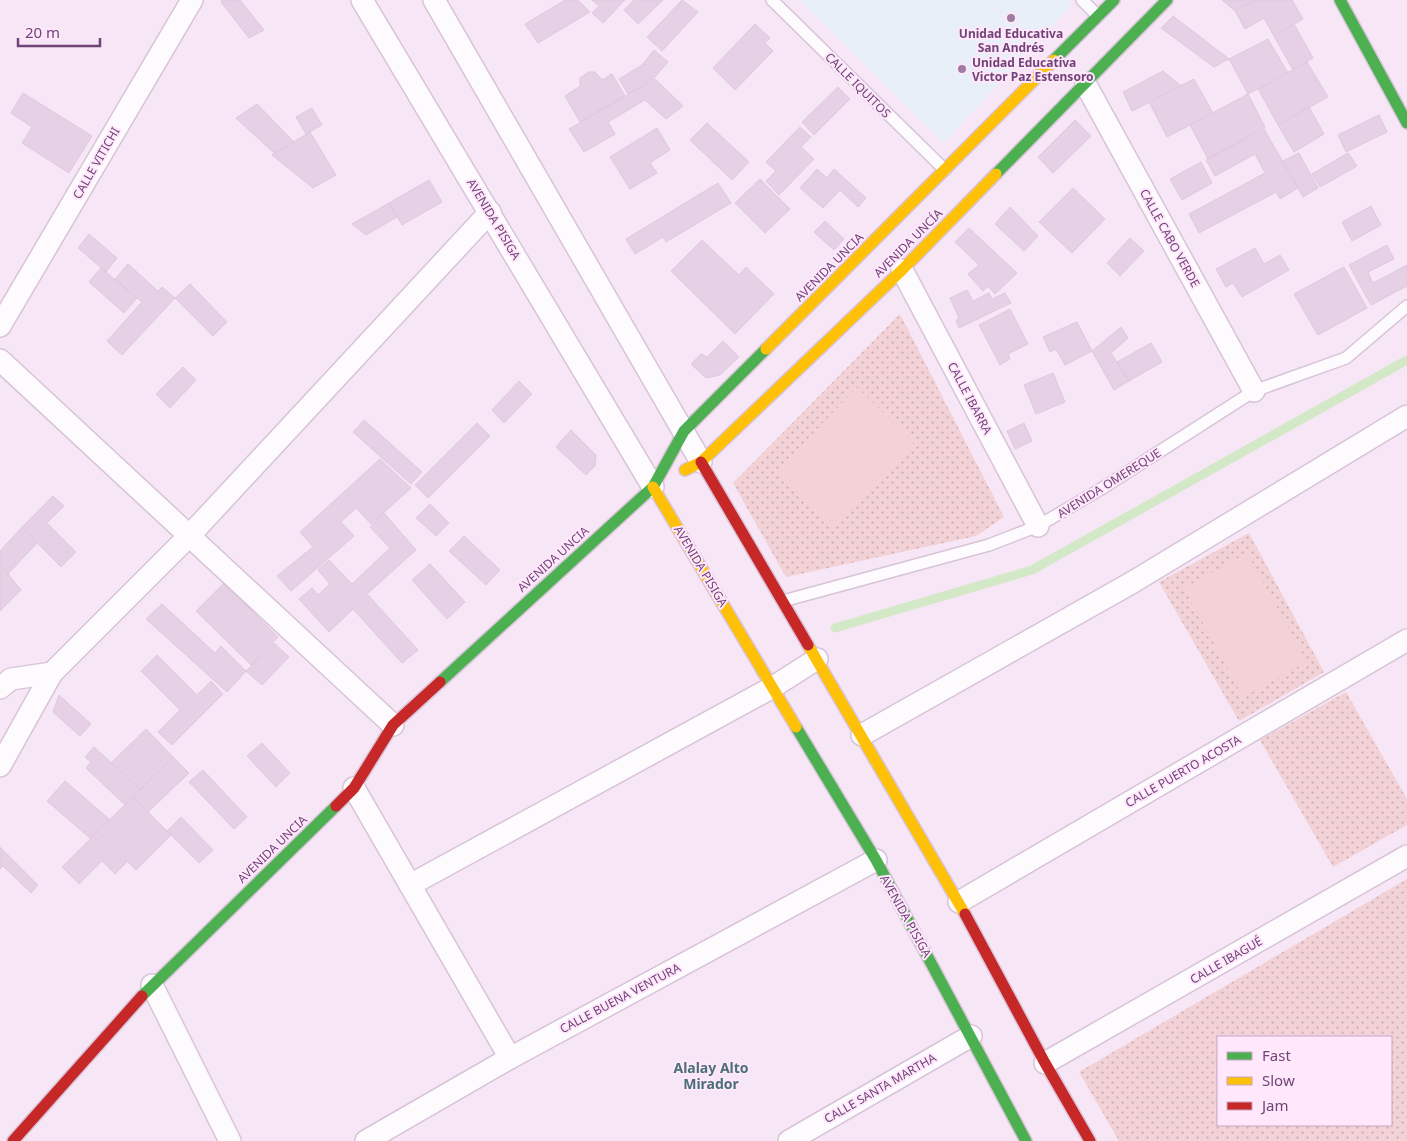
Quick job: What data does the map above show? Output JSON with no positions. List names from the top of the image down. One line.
{"streets":{"street":["CALLE VITICHI","AVENIDA PISIGA","CALLE CABO VERDE","AVENIDA UNCÍA","AVENIDA UNCIA","CALLE IBARRA","CALLE PUERTO ACOSTA","CALLE IBAGUÉ","CALLE BUENA VENTURA","CALLE SANTA MARTHA"],"lane":["CALLE IQUITOS","AVENIDA OMEREQUE"]},"crossings":[["CALLE IQUITOS","AVENIDA UNCIA"],["AVENIDA PISIGA","AVENIDA UNCÍA"],["AVENIDA PISIGA","AVENIDA UNCIA"],["AVENIDA PISIGA","CALLE BUENA VENTURA"],["AVENIDA PISIGA","CALLE SANTA MARTHA"],["CALLE CABO VERDE","AVENIDA UNCÍA"],["CALLE CABO VERDE","AVENIDA OMEREQUE"],["AVENIDA UNCÍA","AVENIDA UNCIA"],["AVENIDA UNCÍA","CALLE IBARRA"],["CALLE IBARRA","AVENIDA OMEREQUE"]],"districts":["Alalay Alto Mirador"],"places":["Unidad Educativa San Andrés","Unidad Educativa Victor Paz Estensoro"],"legend":["Fast","Slow","Jam"],"scale_bar":"20 m"}
